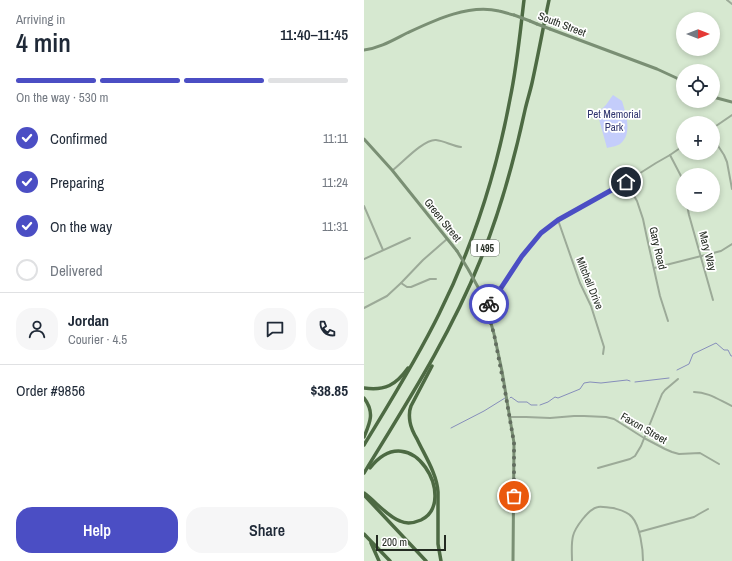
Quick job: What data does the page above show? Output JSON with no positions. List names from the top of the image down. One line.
{"streets":{"highway":["I 495"],"main road":["South Street","Green Street"],"street":["Gary Road","Mary Way","Mitchell Drive","Faxon Street"]},"crossings":[["Green Street","Faxon Street"]],"parks":["Pet Memorial Park"],"scale_bar":"200 m","north":"right","page":{"heading":["4 min","Arriving in","11:40–11:45"],"panel":["Jordan","Courier · 4.5","Order #9856","$38.85"],"map_buttons":["+","−"],"bar":"On the way · 530 m","list":[["Confirmed","11:11"],["Preparing","11:24"],["On the way","11:31"],"Delivered"],"buttons":["Help","Share"],"scale":"200 m"}}
